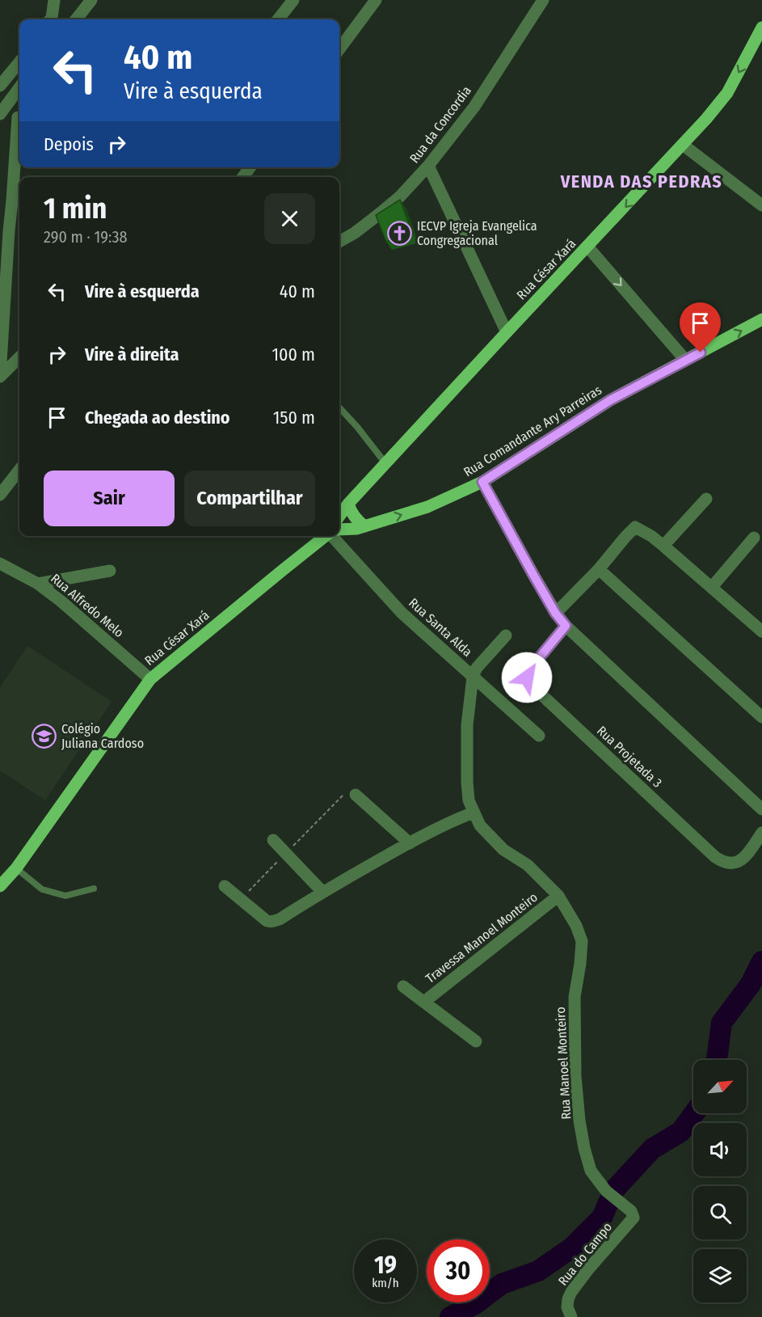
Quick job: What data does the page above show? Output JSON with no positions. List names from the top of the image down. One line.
{"streets":{"main road":["Rua César Xará","Rua Comandante Ary Parreiras"],"street":["Rua da Concordia","Rua Alfredo Melo","Rua Santa Alda","Rua Projetada 3","Travessa Manoel Monteiro","Rua Manoel Monteiro","Rua do Campo"]},"crossings":[["Rua César Xará","Rua Alfredo Melo"],["Rua Santa Alda","Rua Manoel Monteiro"],["Travessa Manoel Monteiro","Rua Manoel Monteiro"],["Rua Manoel Monteiro","Rua do Campo"]],"one_way":["Rua Comandante Ary Parreiras"],"districts":["VENDA DAS PEDRAS"],"places":{"church":["IECVP Igreja Evangelica Congregacional"],"school or university":["Colégio Juliana Cardoso"]},"north":"top right","page":{"turn":["40 m","Vire à esquerda"],"then":"Depois","heading":["1 min","290 m · 19:38"],"list":[{"name":"Vire à esquerda","value":"40 m"},{"name":"Vire à direita","value":"100 m"},{"name":"Chegada ao destino","value":"150 m"}],"buttons":["Sair","Compartilhar"],"speed":"19 km/h","limit":"30"}}
